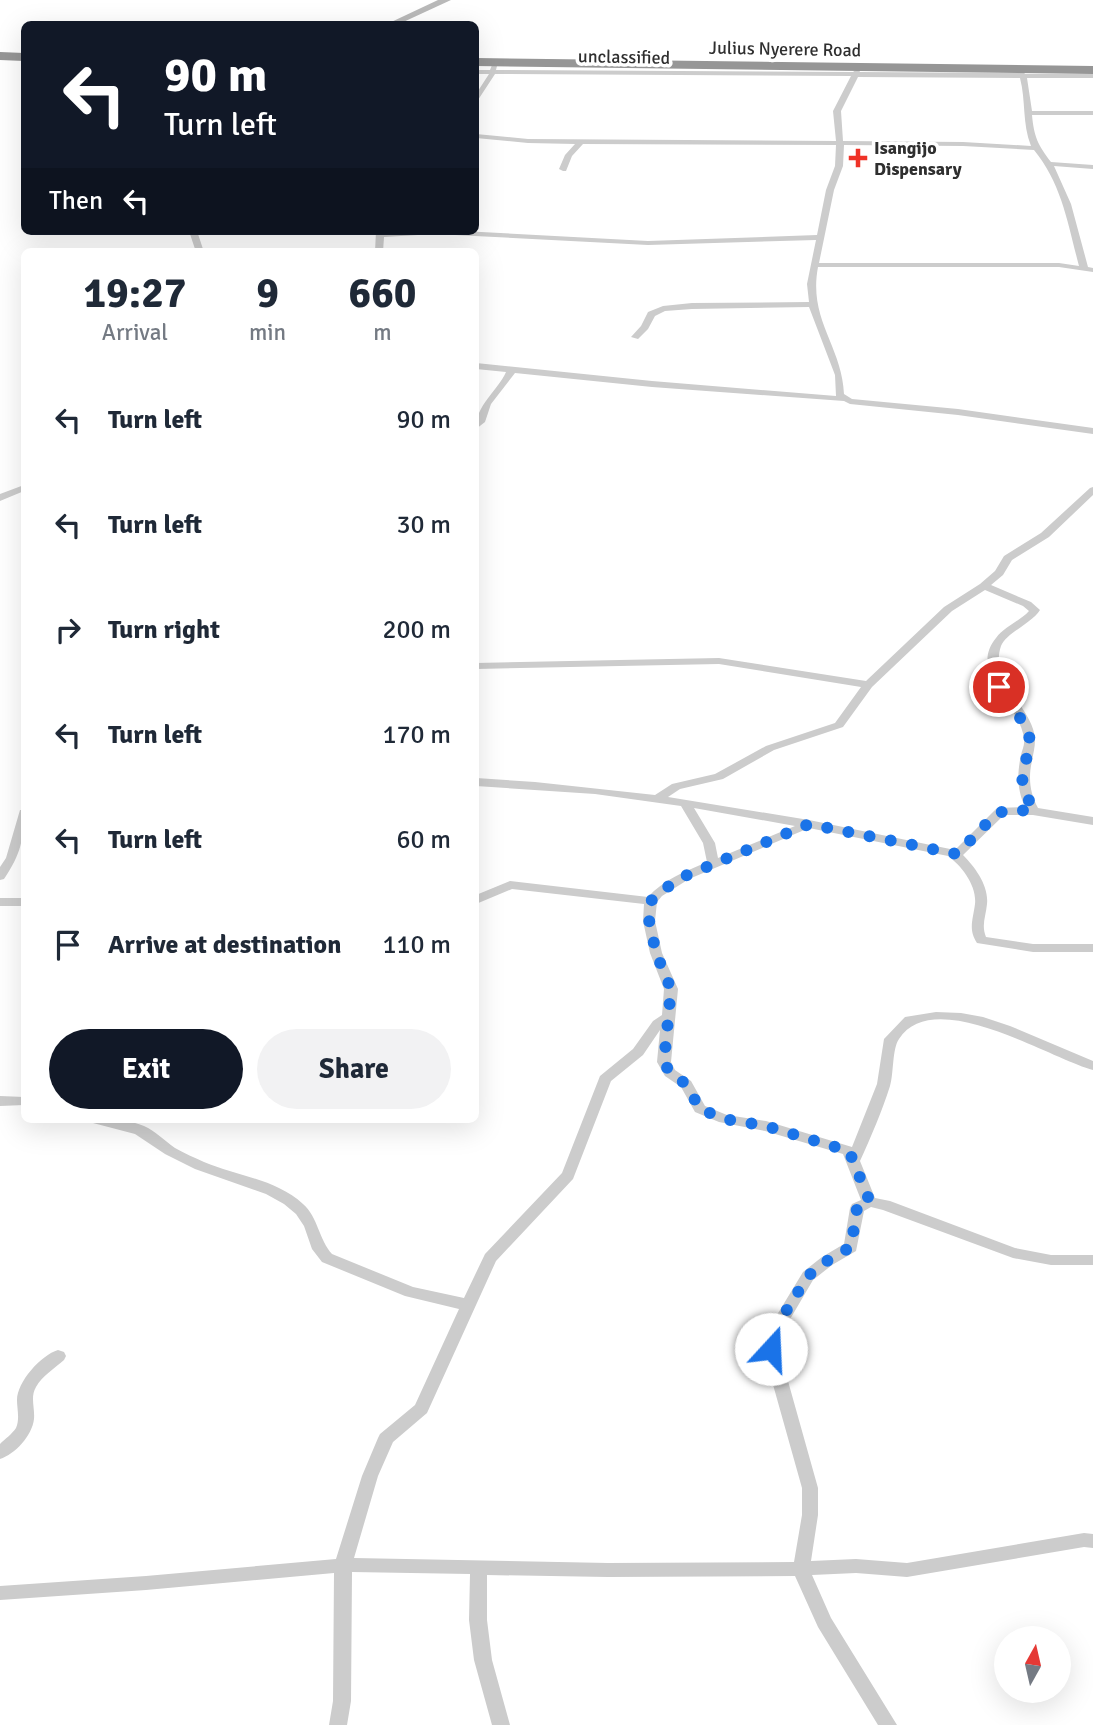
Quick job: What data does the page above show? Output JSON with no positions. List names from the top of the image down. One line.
{"streets":{"highway":["Julius Nyerere Road"]},"places":{"health":["Isangijo Dispensary"]},"north":"top","page":{"turn":["90 m","Turn left"],"then":"Then","eta":["19:27","Arrival","9","min","660","m"],"list":[{"name":"Turn left","value":"90 m"},{"name":"Turn left","value":"30 m"},{"name":"Turn right","value":"200 m"},{"name":"Turn left","value":"170 m"},{"name":"Turn left","value":"60 m"},{"name":"Arrive at destination","value":"110 m"}],"buttons":["Exit","Share"]}}
